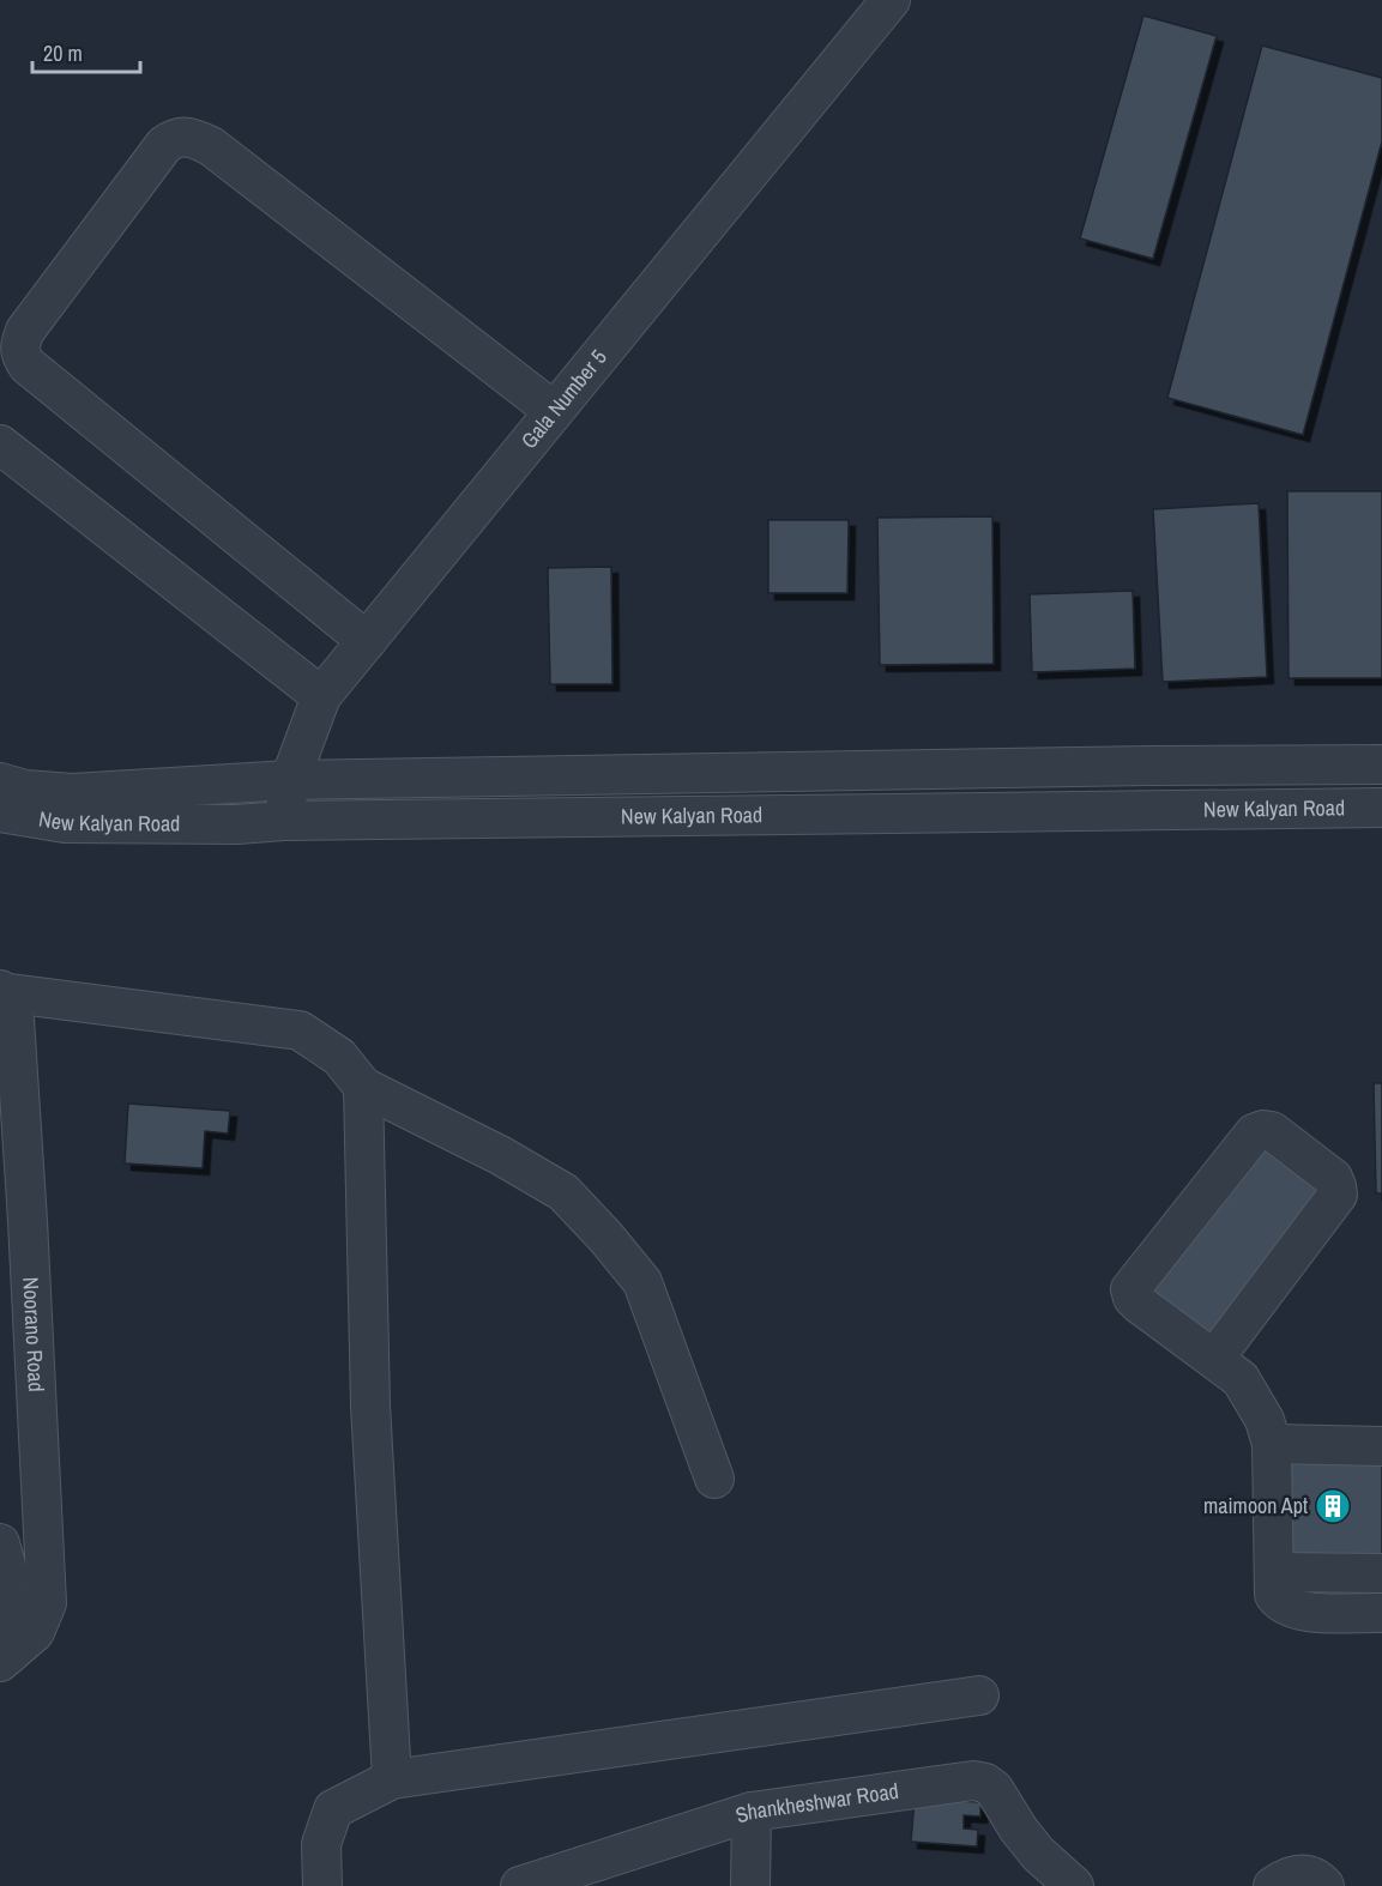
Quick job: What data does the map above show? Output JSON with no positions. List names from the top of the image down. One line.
{"streets":{"street":["Gala Number 5","New Kalyan Road","Noorano Road","Shankheshwar Road"]},"crossings":[["Gala Number 5","New Kalyan Road"]],"places":{"building":["maimoon Apt"]},"scale_bar":"20 m"}
